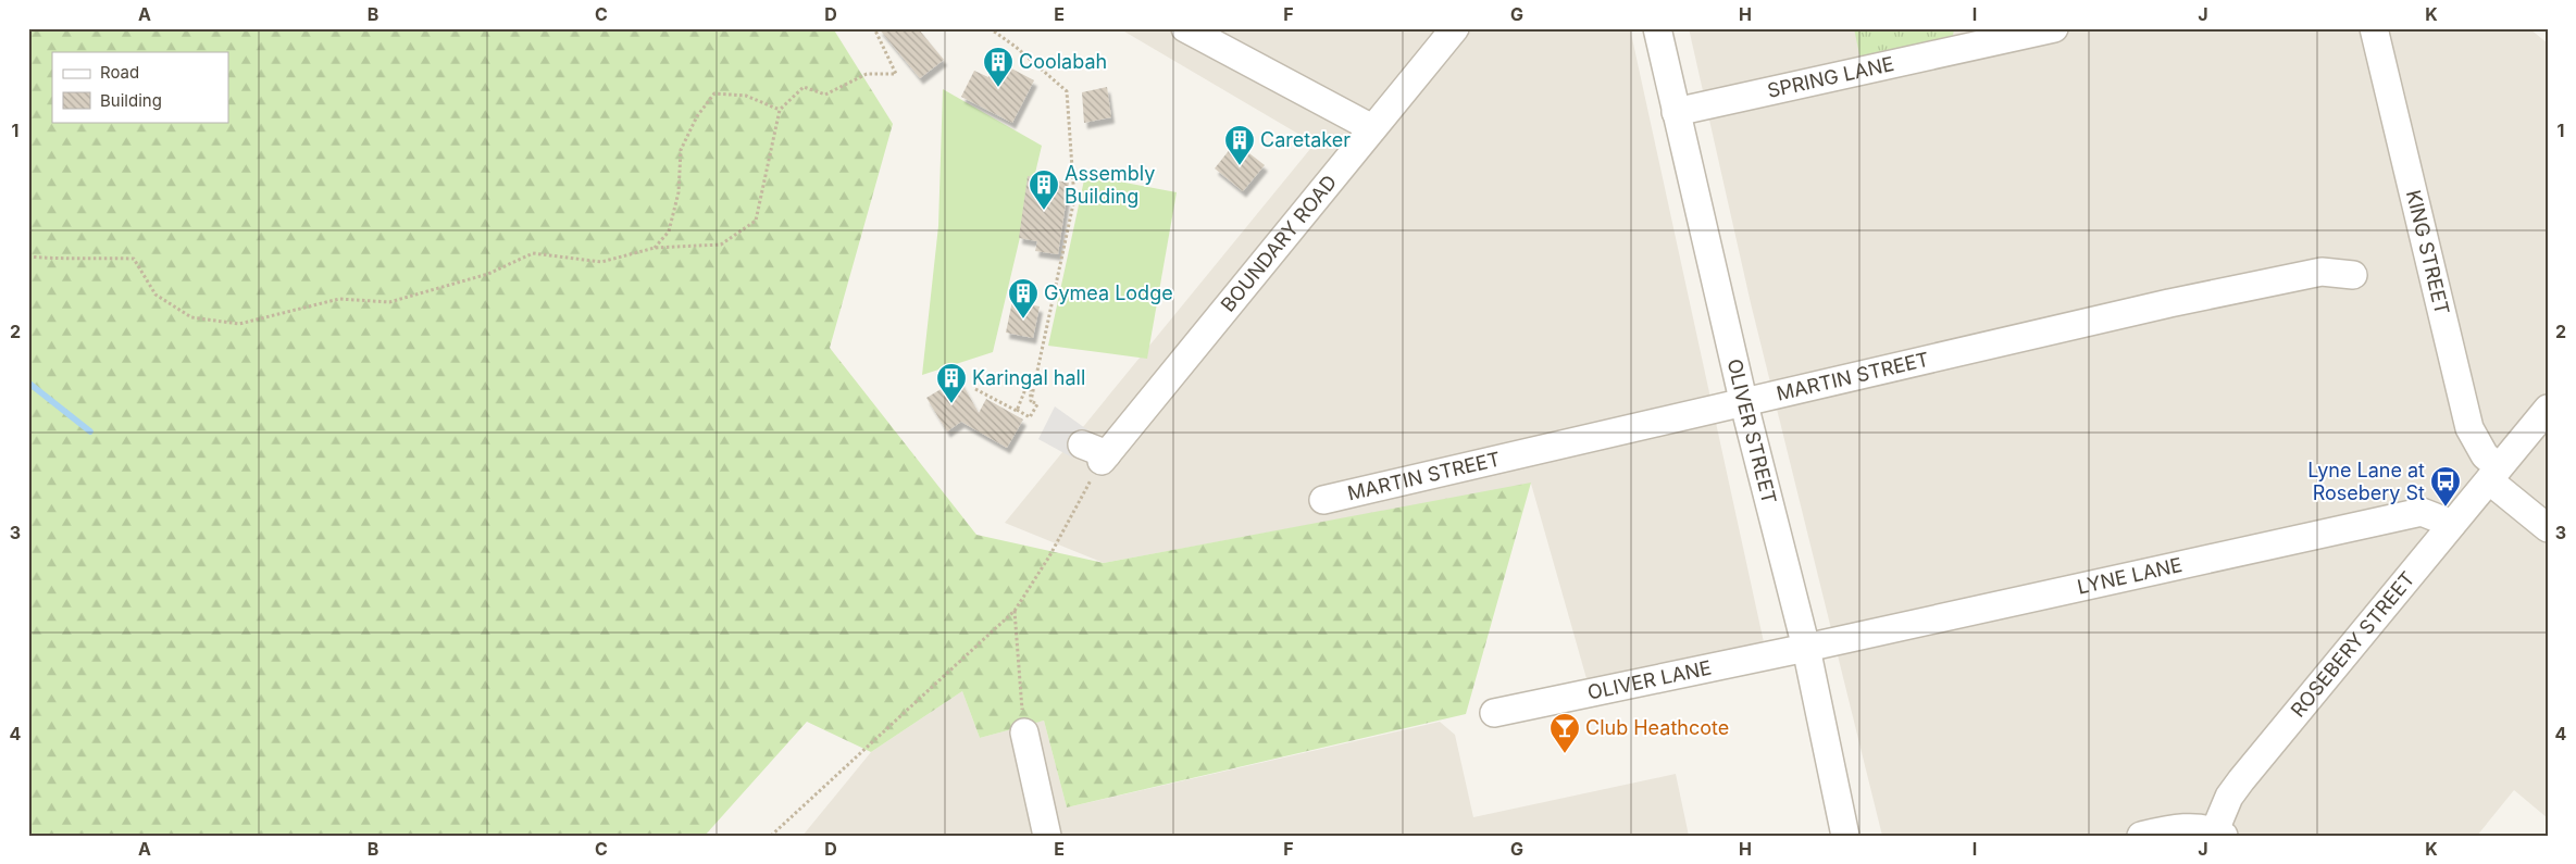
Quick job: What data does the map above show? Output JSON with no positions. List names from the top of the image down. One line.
{"streets":{"street":["SPRING LANE","BOUNDARY ROAD","KING STREET","MARTIN STREET","OLIVER STREET","LYNE LANE","ROSEBERY STREET","OLIVER LANE"]},"crossings":[["SPRING LANE","OLIVER STREET"],["KING STREET","ROSEBERY STREET"],["MARTIN STREET","OLIVER STREET"],["OLIVER STREET","LYNE LANE"],["OLIVER STREET","OLIVER LANE"],["LYNE LANE","ROSEBERY STREET"],["LYNE LANE","OLIVER LANE"]],"places":{"building":["Coolabah","Caretaker","Assembly Building","Gymea Lodge","Karingal hall"],"bus stop":["Lyne Lane at Rosebery St"],"bar":["Club Heathcote"]},"legend":["Road","Building"],"grid":{"columns":["A","B","C","D","E","F","G","H","I","J","K"],"rows":["1","2","3","4"]}}
